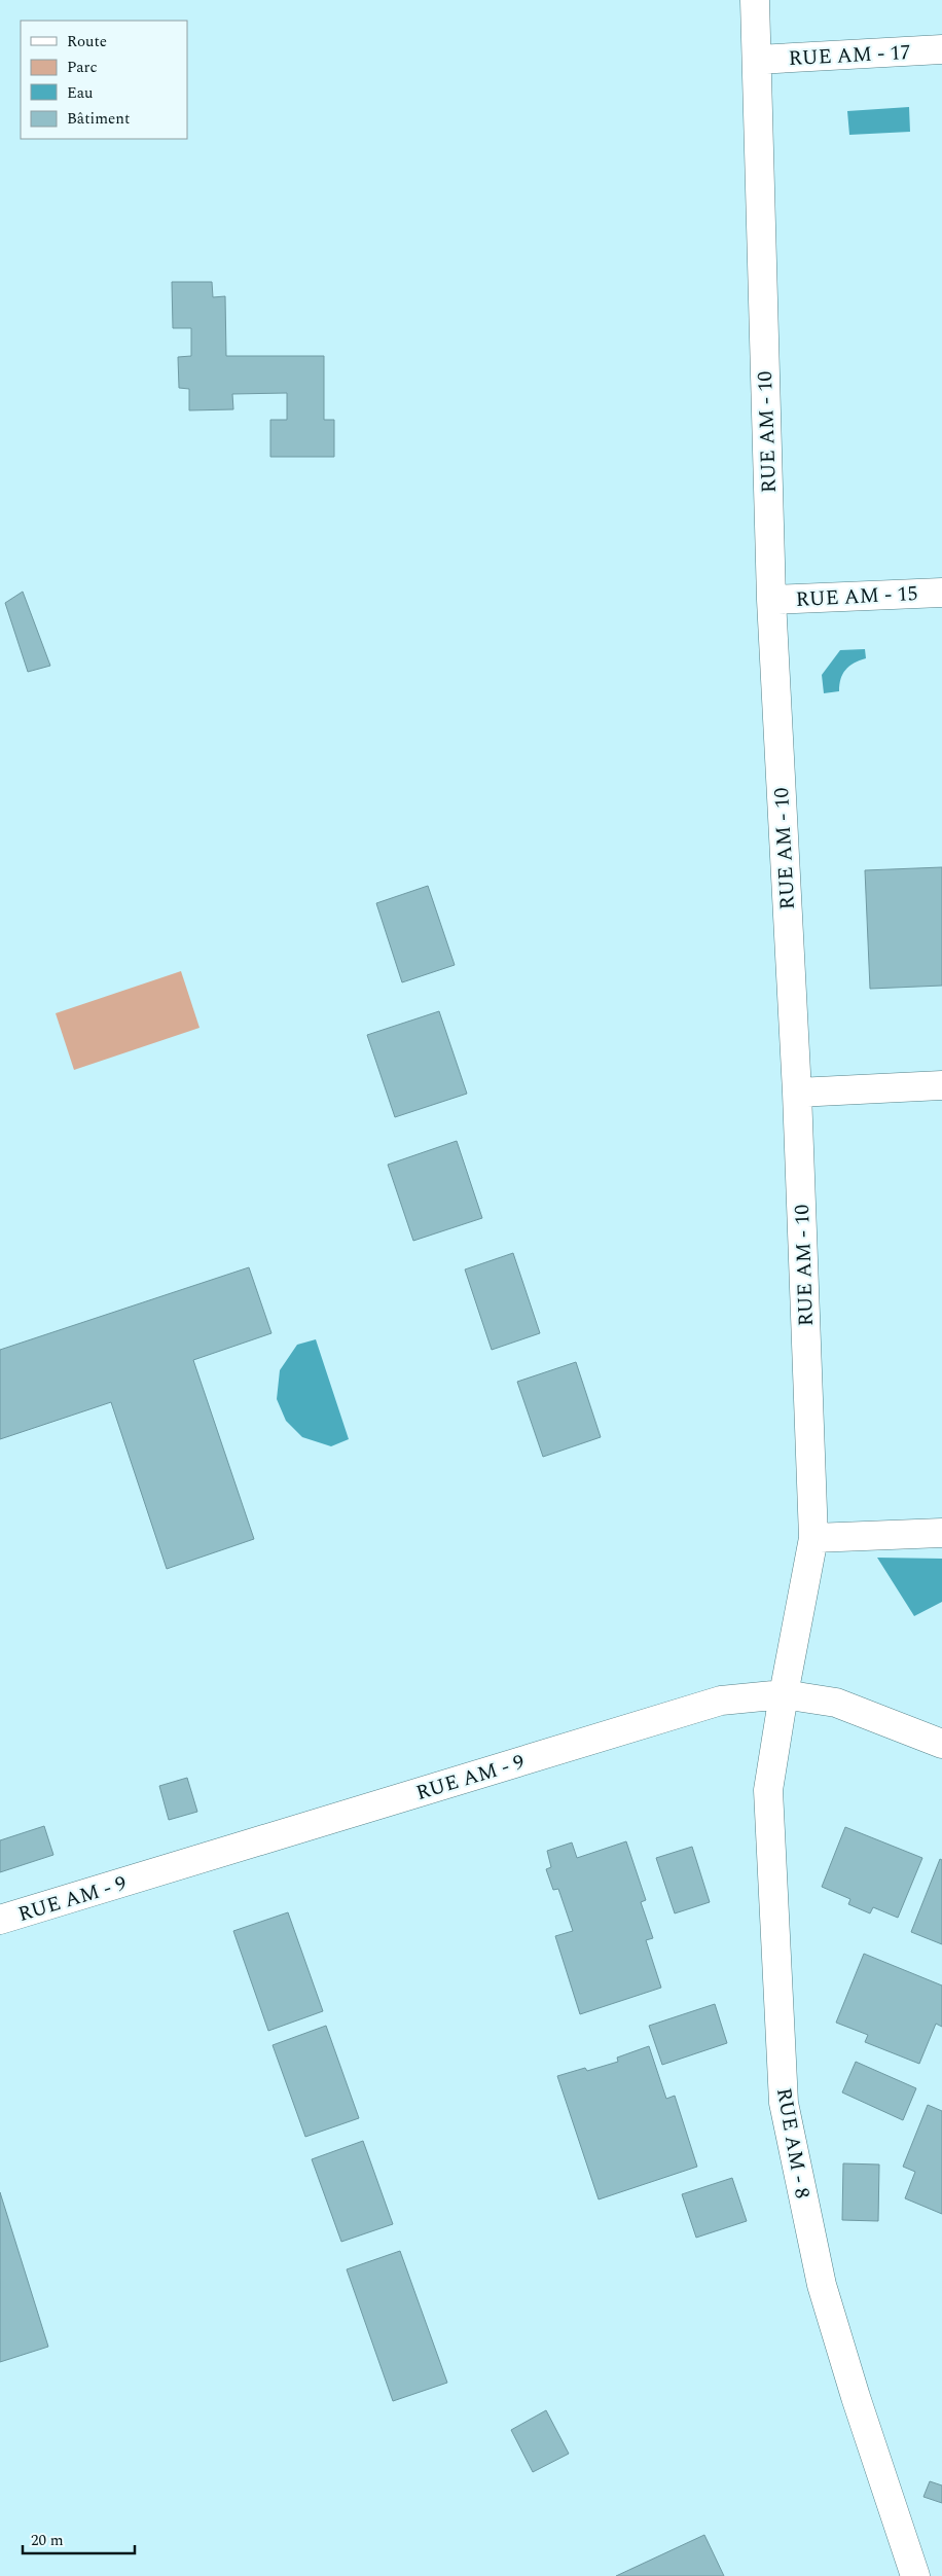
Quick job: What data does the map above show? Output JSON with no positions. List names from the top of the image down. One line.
{"streets":{"street":["RUE AM - 17","RUE AM - 10","RUE AM - 15","RUE AM - 9","RUE AM - 8"]},"crossings":[["RUE AM - 17","RUE AM - 10"],["RUE AM - 10","RUE AM - 15"],["RUE AM - 10","RUE AM - 9"],["RUE AM - 10","RUE AM - 8"],["RUE AM - 9","RUE AM - 8"]],"legend":["Route","Parc","Eau","Bâtiment"],"scale_bar":"20 m"}
